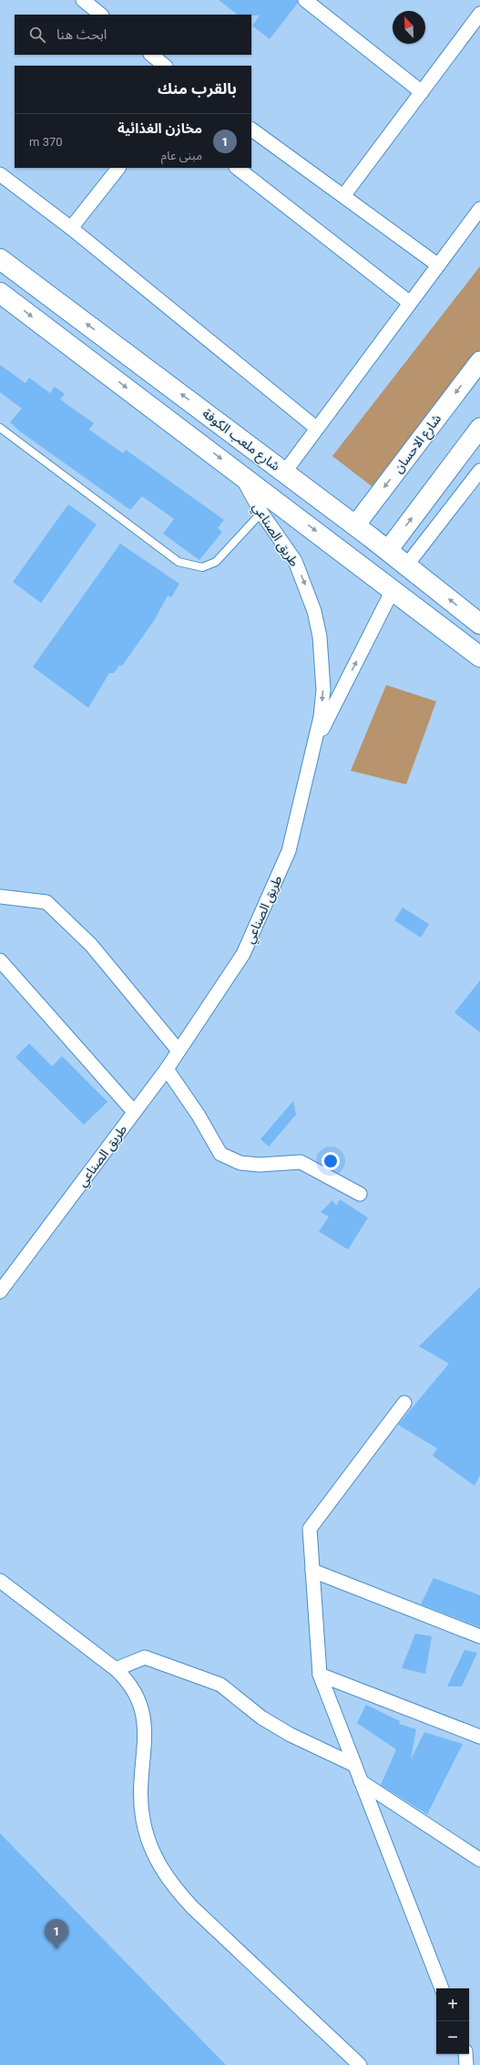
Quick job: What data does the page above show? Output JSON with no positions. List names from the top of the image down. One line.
{"streets":{"main road":["شارع ملعب الكوفة"],"street":["شارع الاحسان","طريق الصناعي"]},"crossings":[["شارع ملعب الكوفة","شارع الاحسان"]],"north":"top left","page":{"search":"ابحث هنا","heading":"بالقرب منك","list":[{"mark":"1","name":"مخازن الغذائية","note":"مبنى عام","value":"370 m"}],"pins":"1","map_buttons":["+","−"]}}
